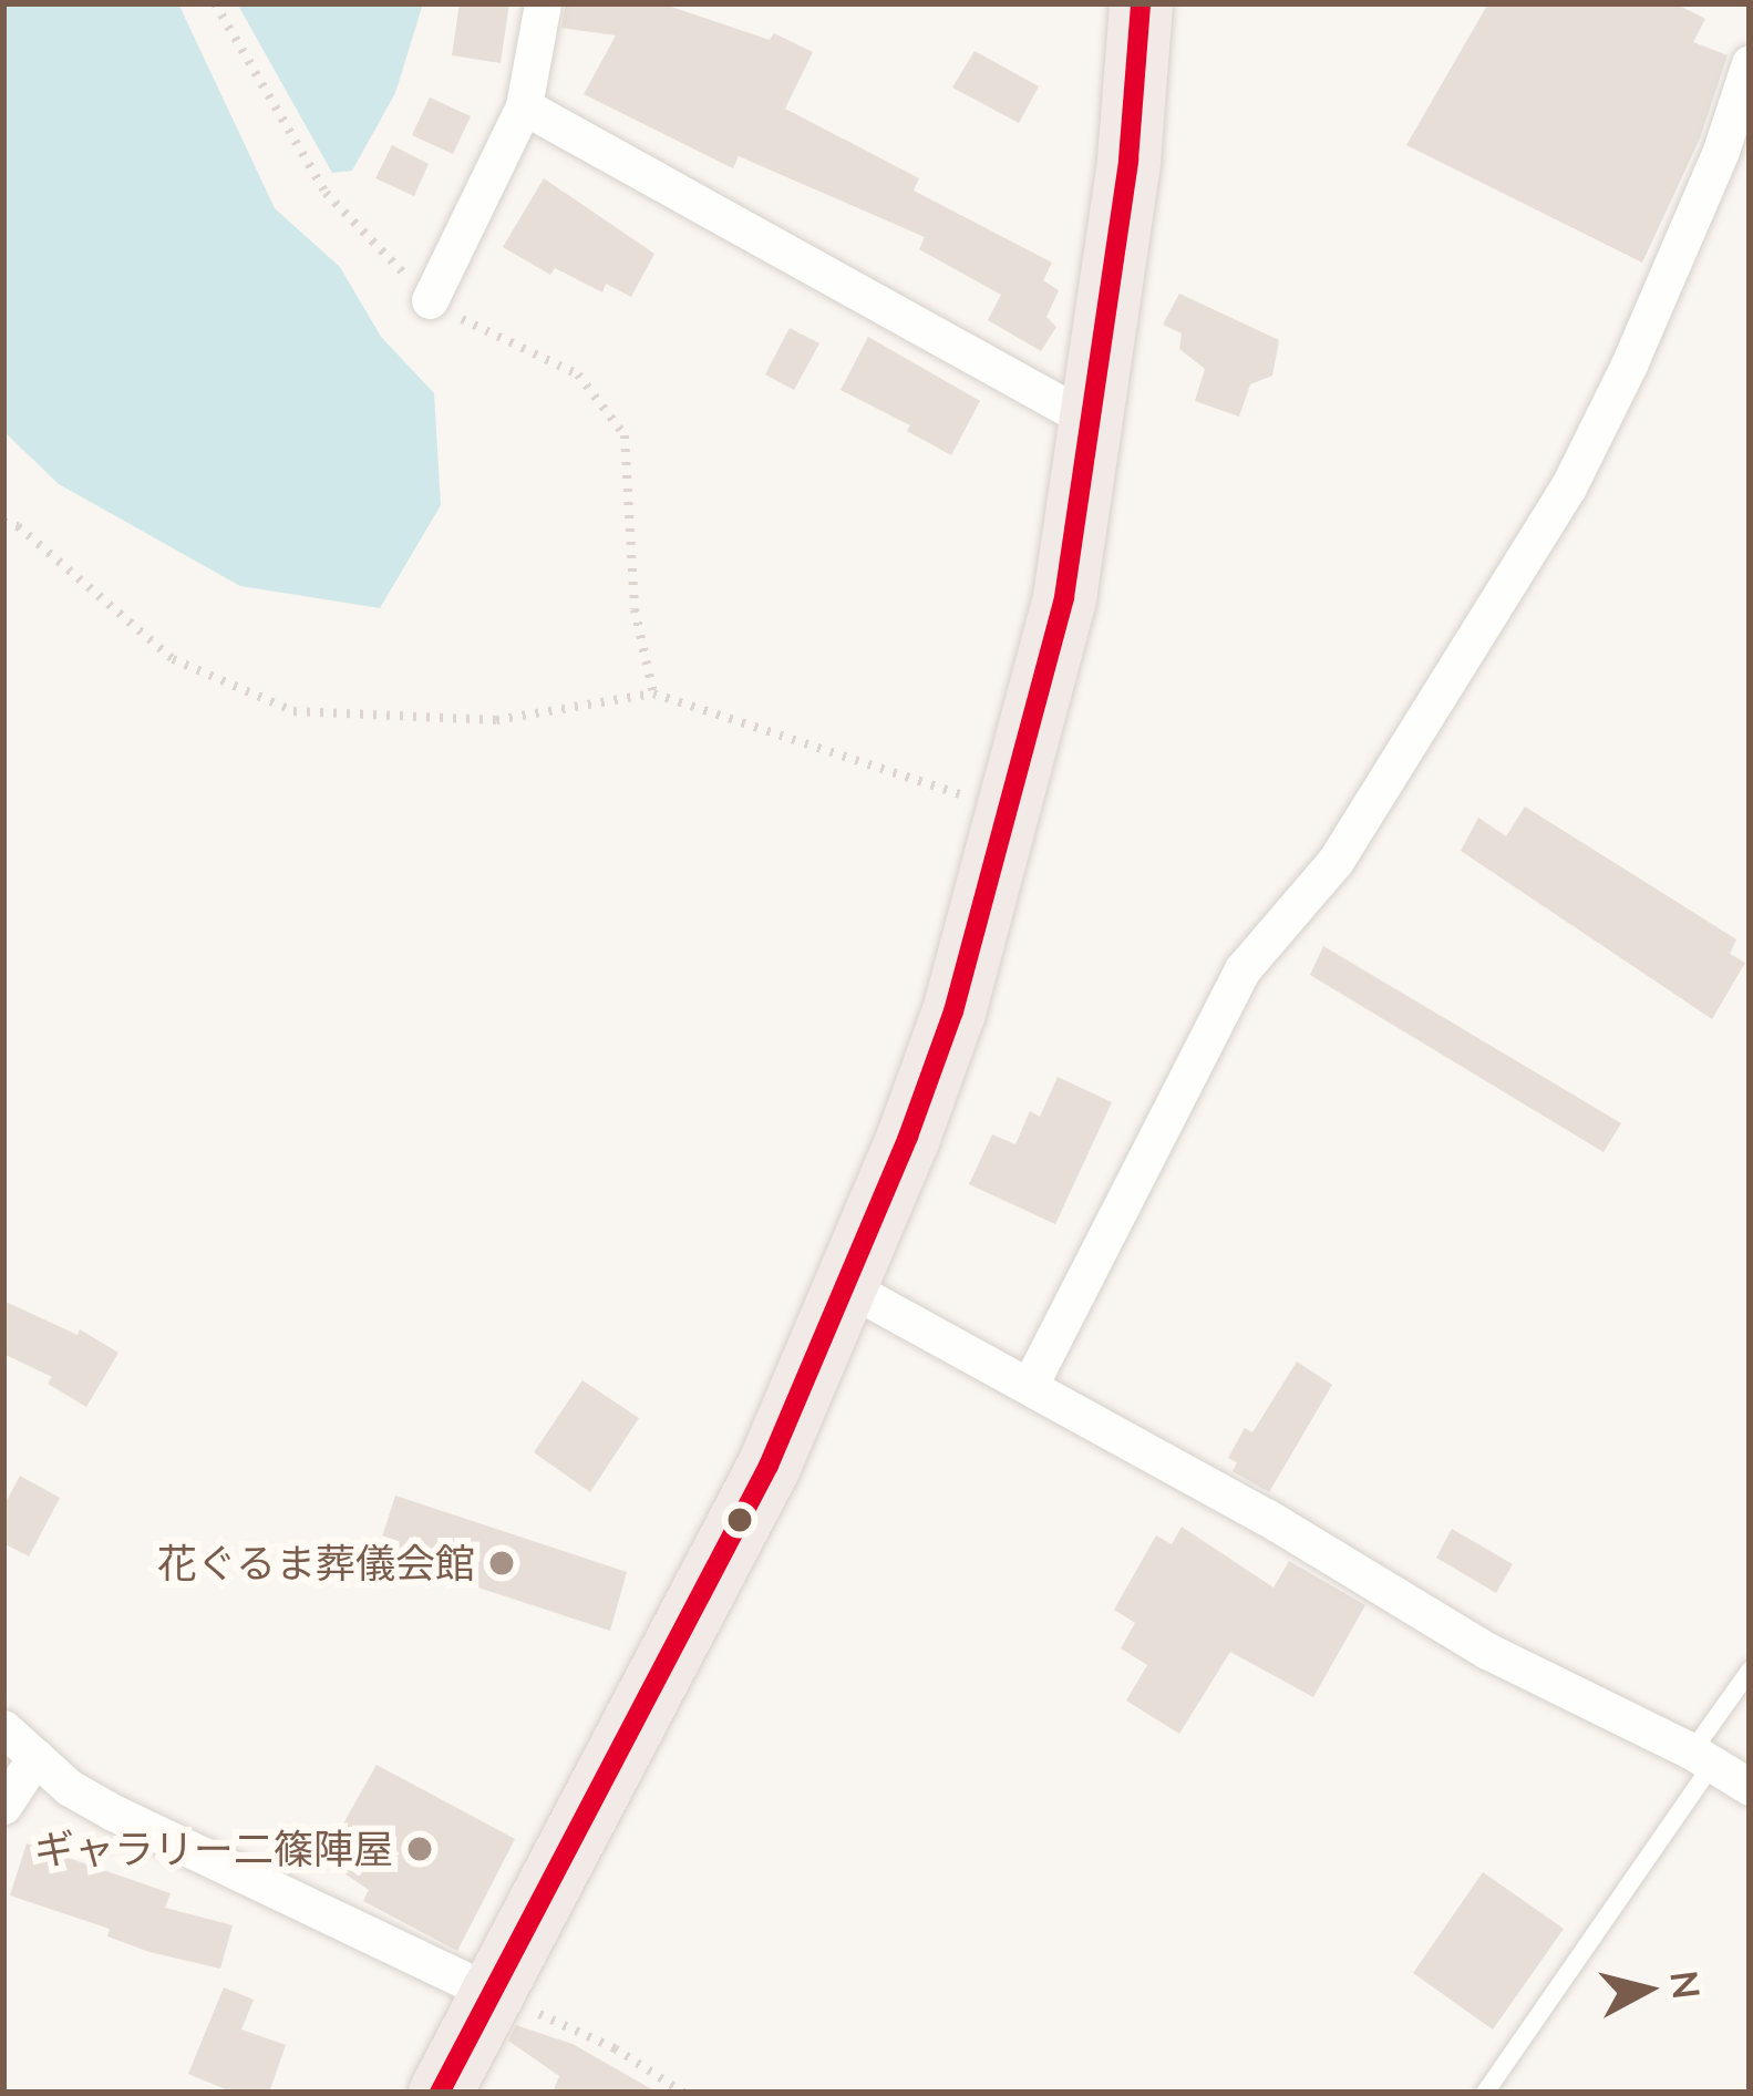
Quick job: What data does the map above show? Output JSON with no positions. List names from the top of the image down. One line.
{"places":["花ぐるま葬儀会館","ギャラリー二篠陣屋"],"north":"right"}
